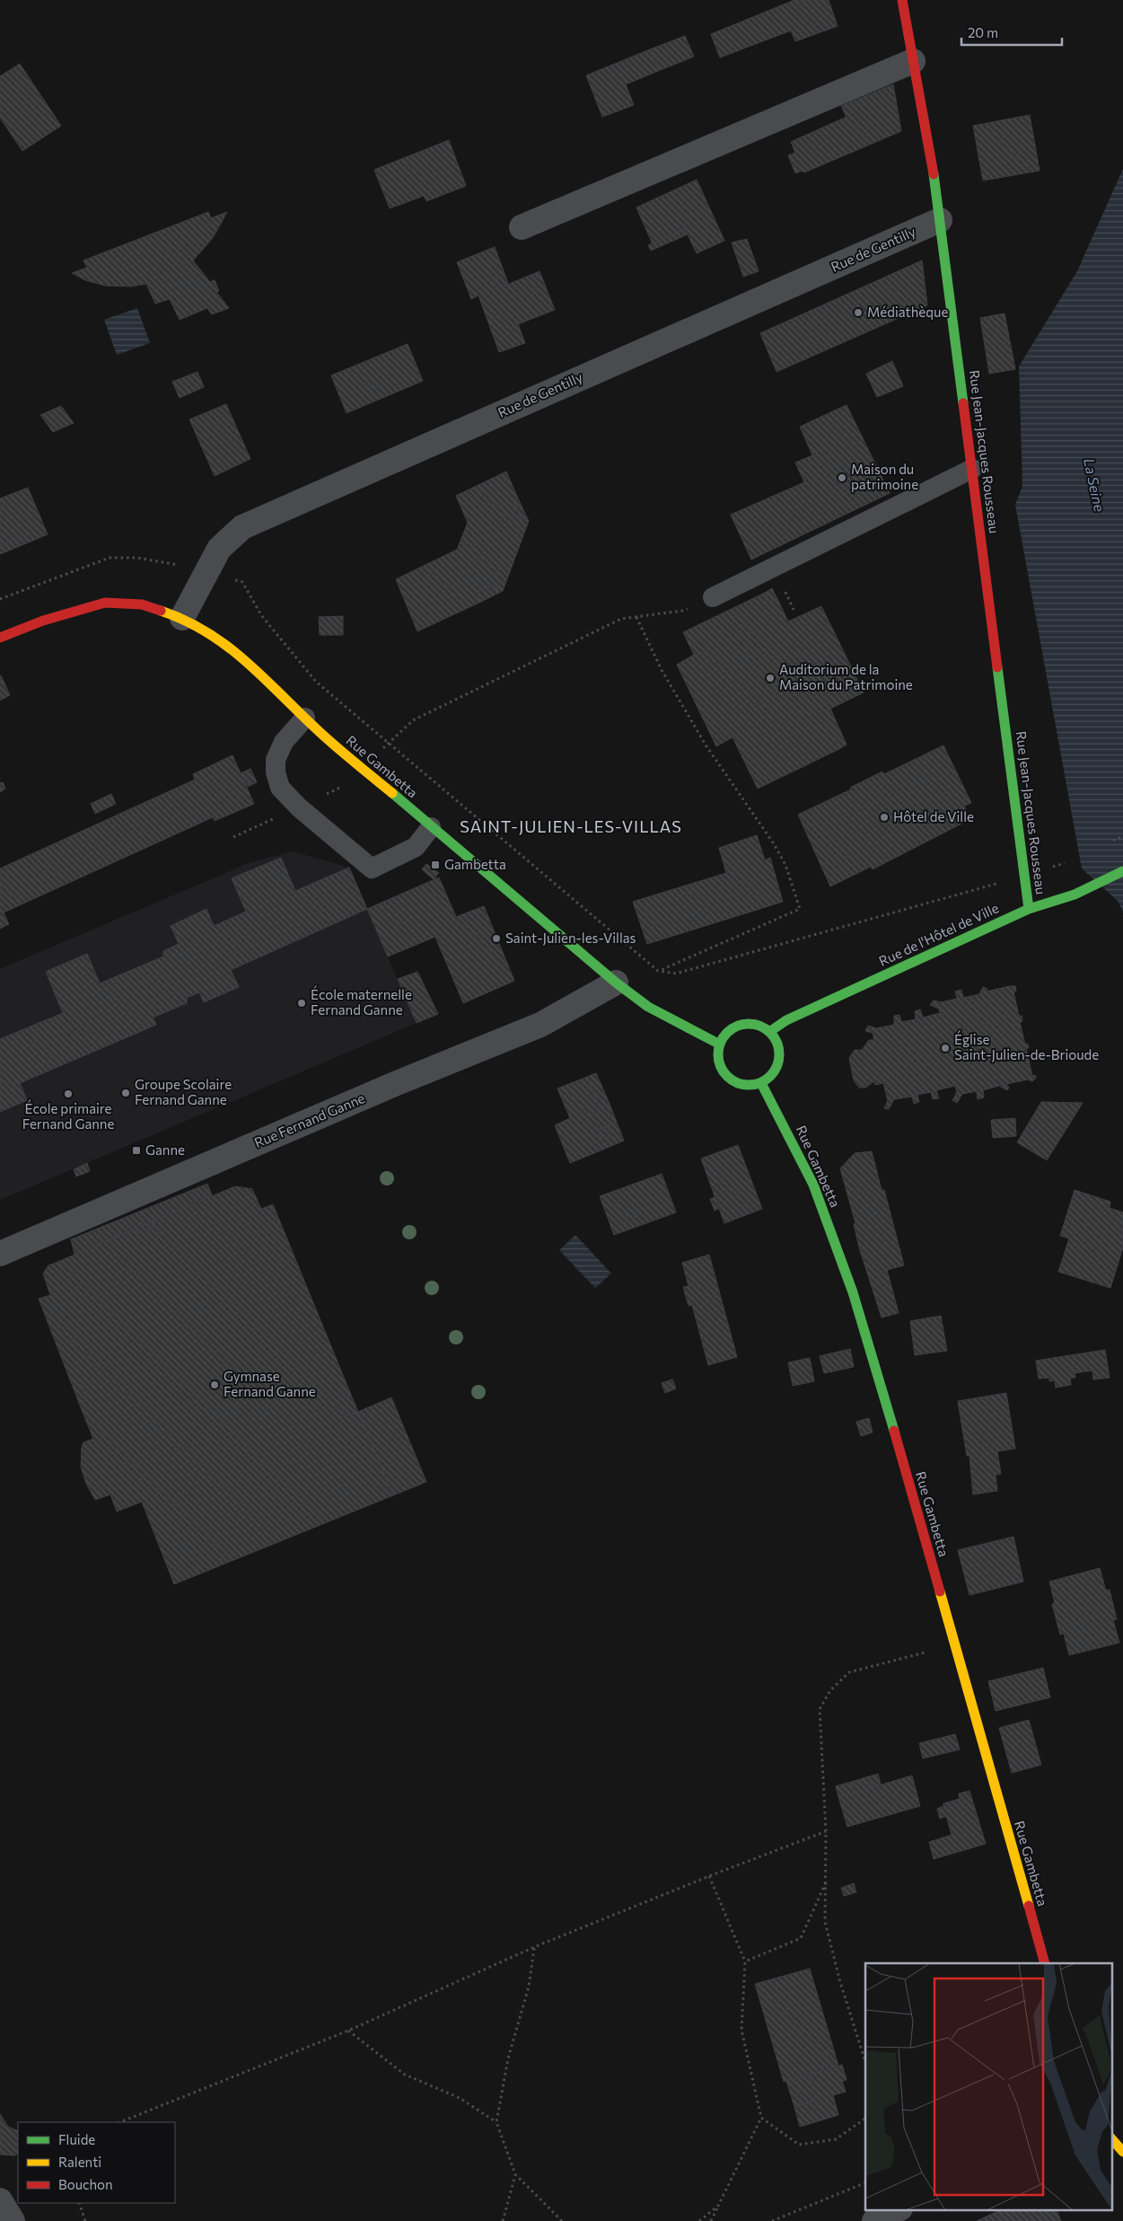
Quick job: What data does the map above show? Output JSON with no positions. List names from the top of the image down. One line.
{"streets":{"street":["Rue de Gentilly","Rue Jean-Jacques Rousseau","Rue Gambetta","Rue de l'Hôtel de Ville","Rue Fernand Ganne"]},"crossings":[["Rue de Gentilly","Rue Jean-Jacques Rousseau"],["Rue de Gentilly","Rue Gambetta"],["Rue Jean-Jacques Rousseau","Rue de l'Hôtel de Ville"],["Rue Gambetta","Rue de l'Hôtel de Ville"],["Rue Gambetta","Rue Fernand Ganne"]],"districts":["SAINT-JULIEN-LES-VILLAS"],"water":["La Seine"],"places":{"other":["Médiathèque","Maison du patrimoine","Auditorium de la Maison du Patrimoine","Hôtel de Ville","Saint-Julien-les-Villas","École maternelle Fernand Ganne","Église Saint-Julien-de-Brioude","Groupe Scolaire Fernand Ganne","École primaire Fernand Ganne","Gymnase Fernand Ganne"],"transit":["Gambetta","Ganne"]},"legend":["Fluide","Ralenti","Bouchon"],"scale_bar":"20 m"}
